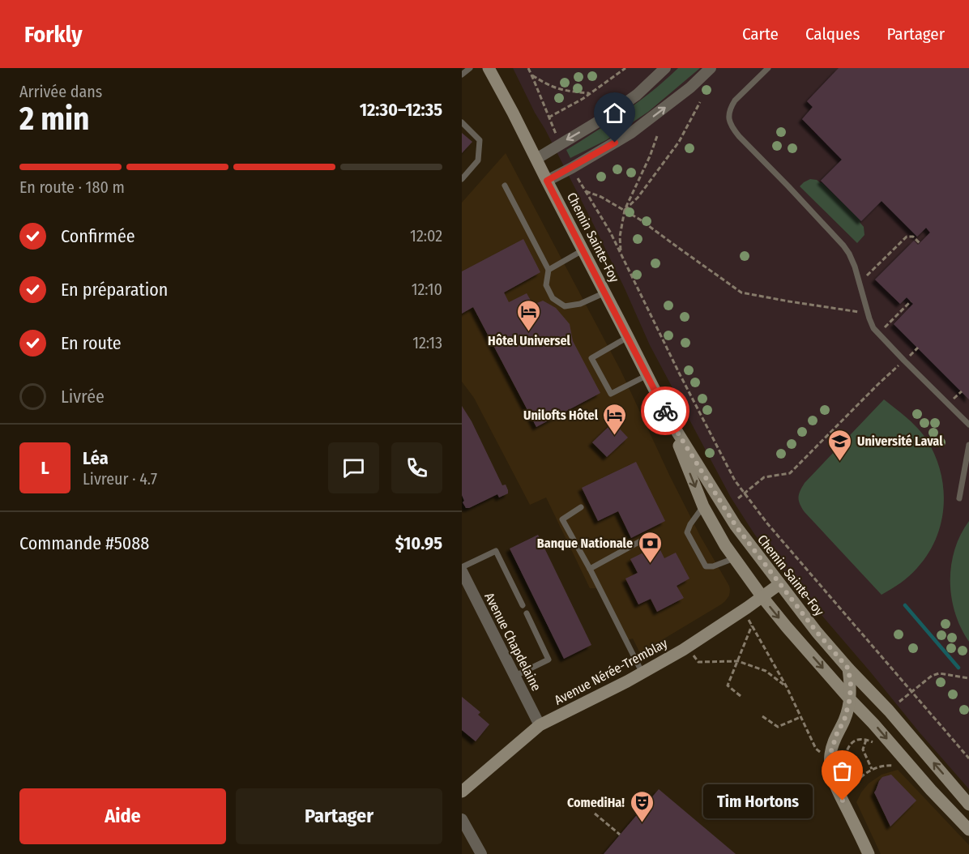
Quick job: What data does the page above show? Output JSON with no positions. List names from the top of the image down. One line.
{"streets":{"main road":["Chemin Sainte-Foy","Avenue Nérée-Tremblay"],"street":["Avenue Chapdelaine"]},"crossings":[["Chemin Sainte-Foy","Avenue Nérée-Tremblay"],["Avenue Chapdelaine","Avenue Nérée-Tremblay"]],"places":{"hotel":["Hôtel Universel","Unilofts Hôtel"],"school or university":["Université Laval"],"bank":["Banque Nationale"],"other":["Tim Hortons"],"theatre":["ComediHa!"]},"page":{"header":"Forkly","nav":["Carte","Calques","Partager"],"heading":["2 min","Arrivée dans","12:30–12:35"],"panel":["Léa","Livreur · 4.7","Commande #5088","$10.95"],"bar":"En route · 180 m","list":[["Confirmée","12:02"],["En préparation","12:10"],["En route","12:13"],"Livrée"],"round":"L","buttons":["Aide","Partager"],"bubble":"Tim Hortons"}}
